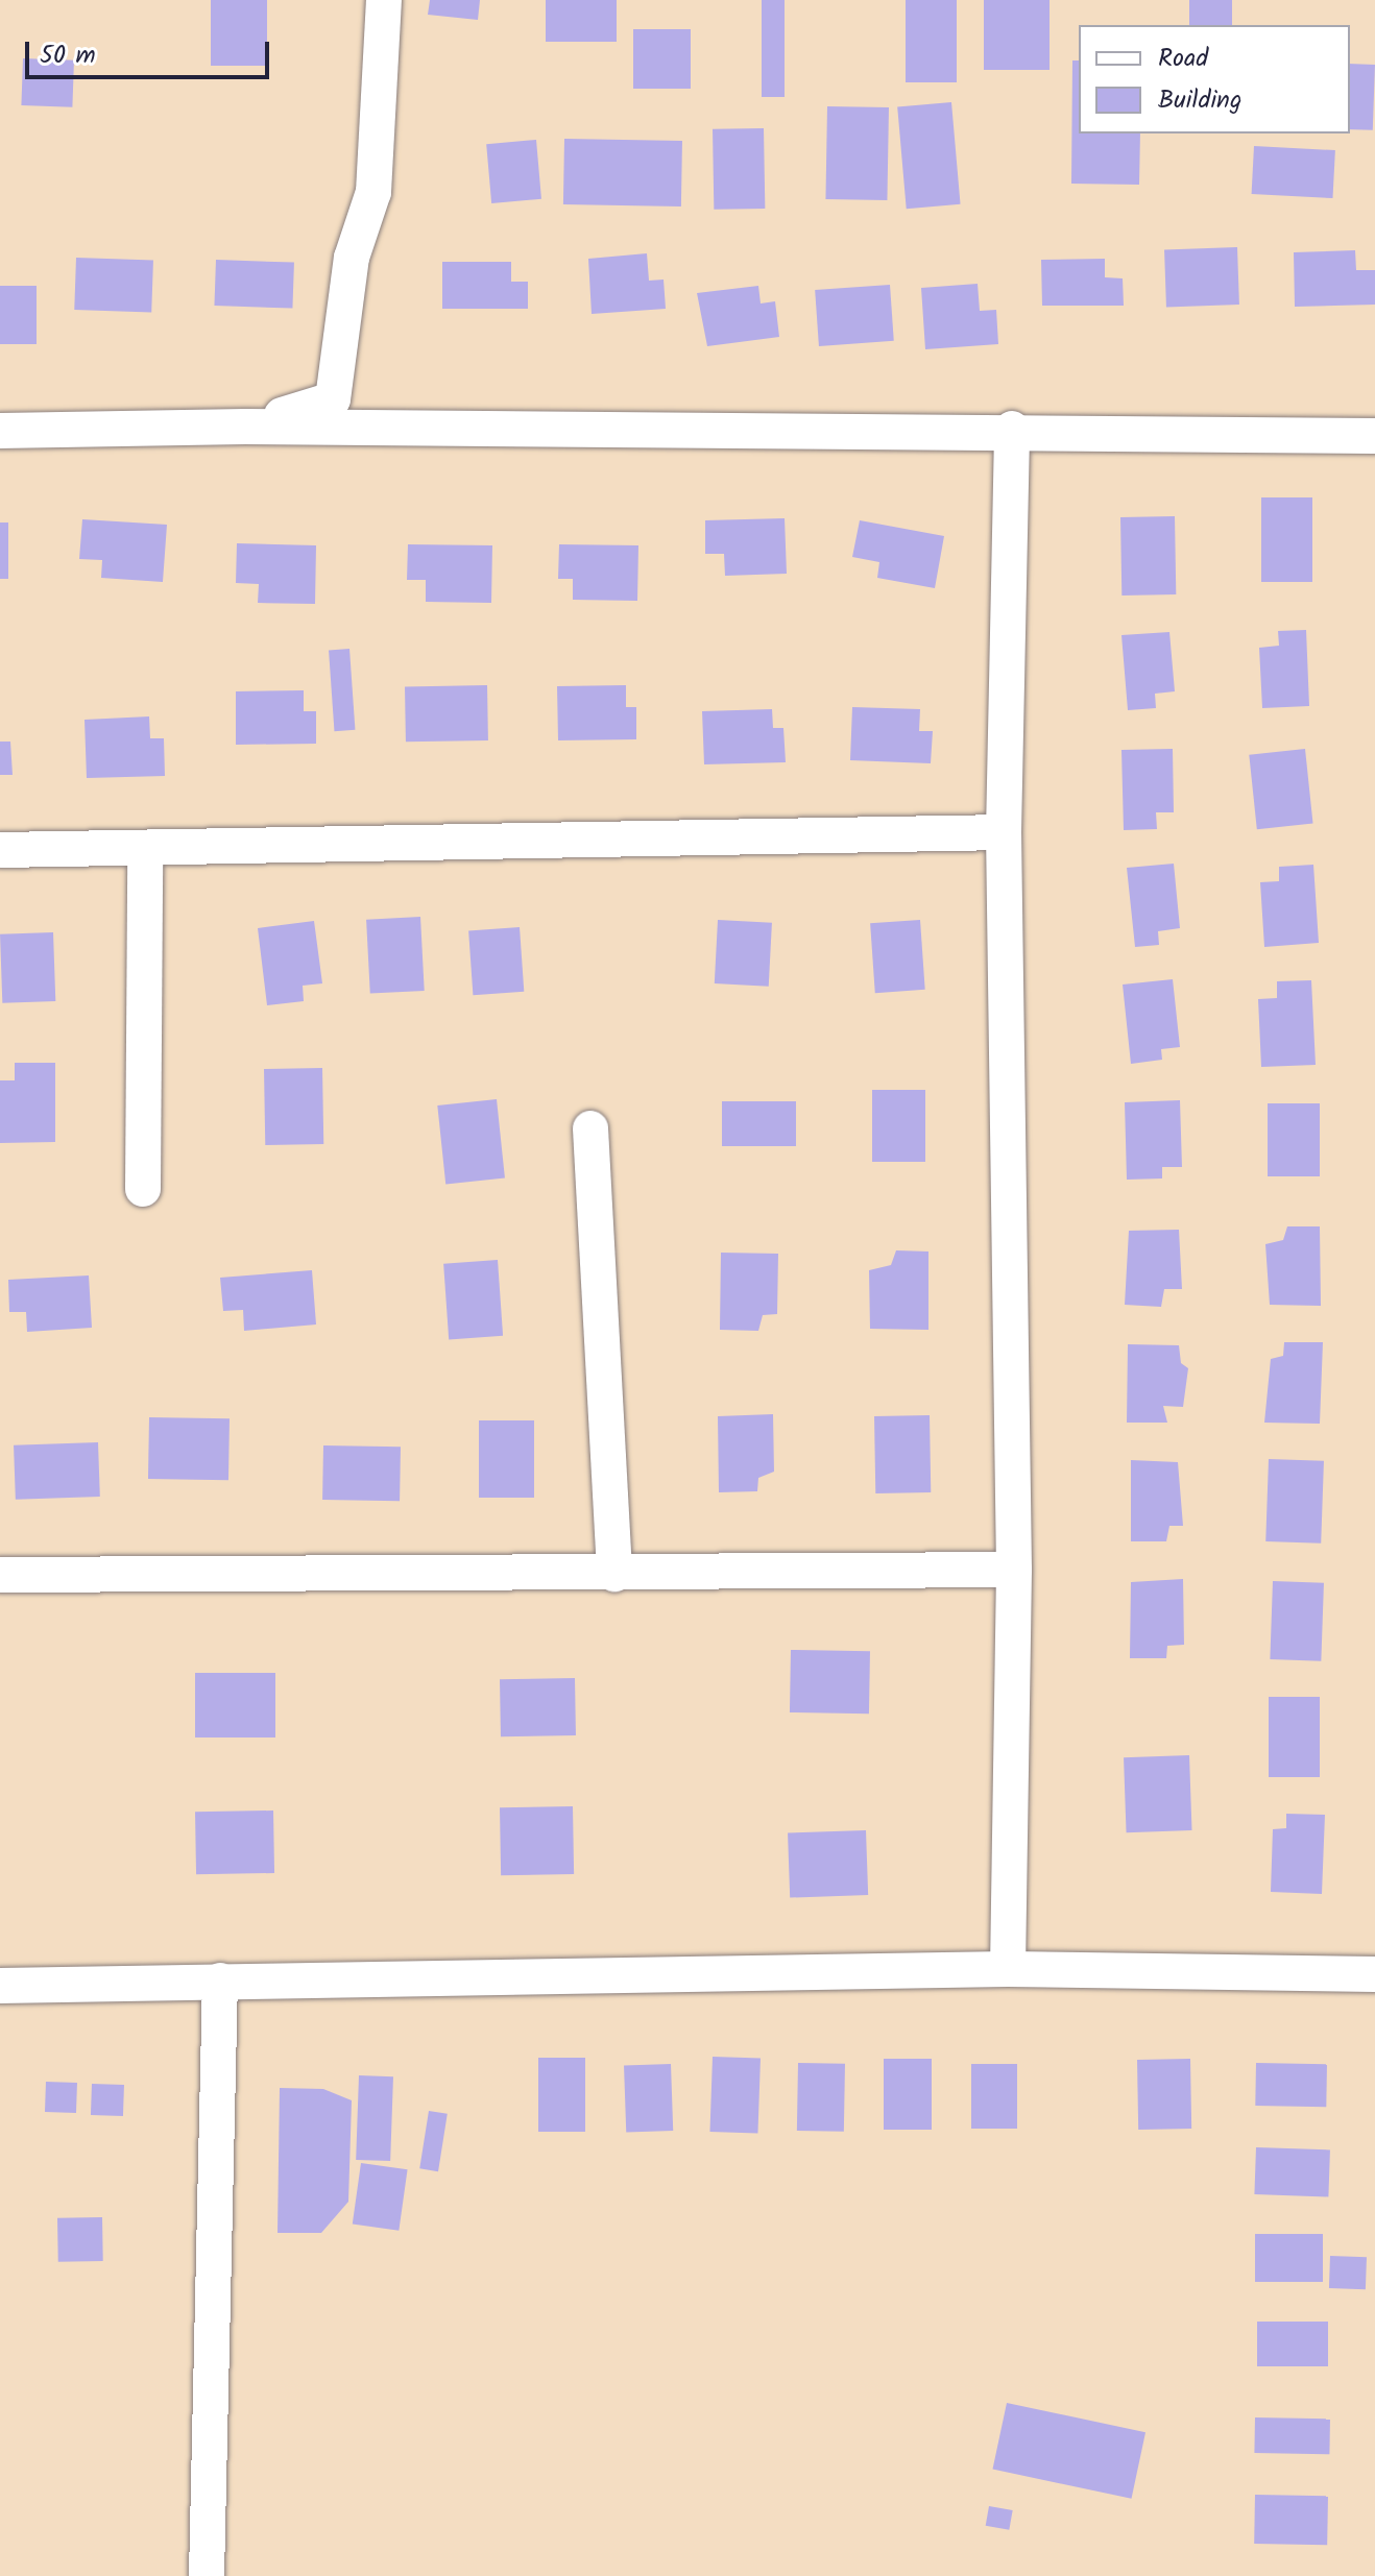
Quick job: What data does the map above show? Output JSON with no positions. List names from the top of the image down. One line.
{"legend":["Road","Building"],"scale_bar":"50 m"}
